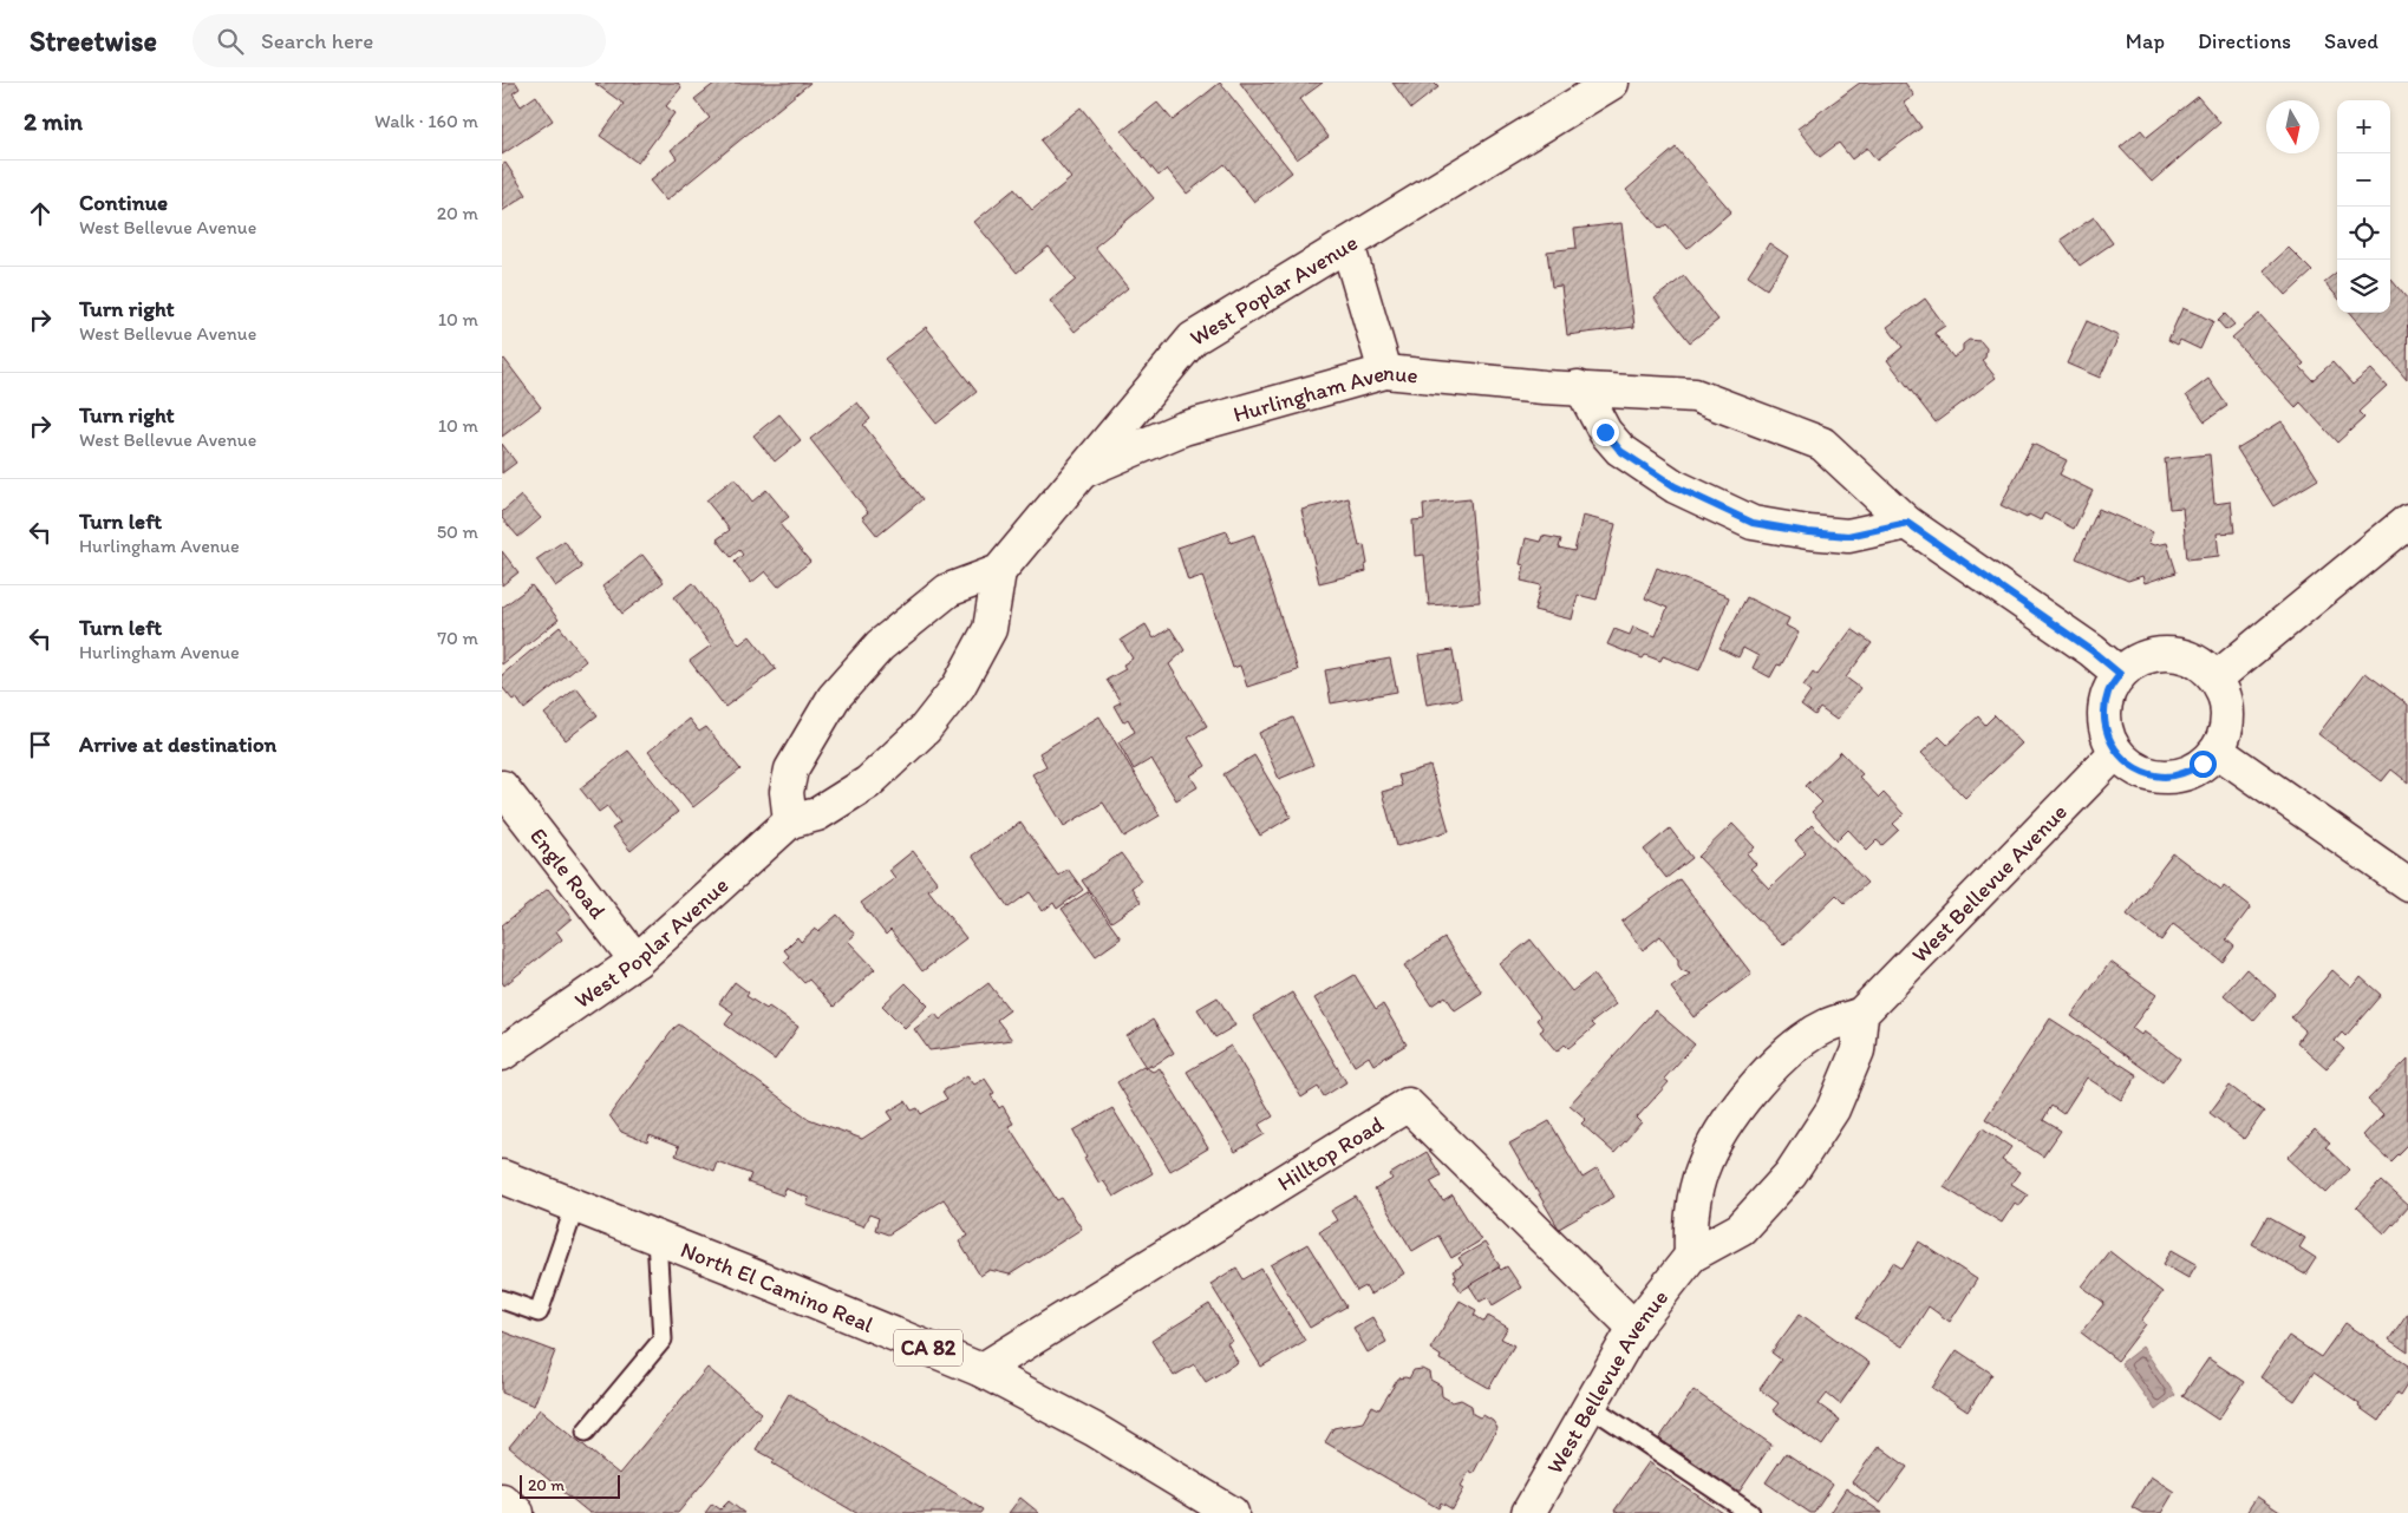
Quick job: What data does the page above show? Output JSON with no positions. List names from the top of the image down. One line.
{"streets":{"street":["West Poplar Avenue","Hurlingham Avenue","Engle Road","West Bellevue Avenue","Hilltop Road","North El Camino Real","CA 82"]},"crossings":[["West Poplar Avenue","Hurlingham Avenue"],["West Poplar Avenue","Engle Road"],["Hurlingham Avenue","West Bellevue Avenue"],["West Bellevue Avenue","Hilltop Road"],["Hilltop Road","North El Camino Real"]],"scale_bar":"20 m","north":"bottom","page":{"header":"Streetwise","search":"Search here","nav":["Map","Directions","Saved"],"heading":["2 min","Walk · 160 m"],"map_buttons":["+","−"],"list":[["Continue","West Bellevue Avenue","20 m"],["Turn right","West Bellevue Avenue","10 m"],["Turn right","West Bellevue Avenue","10 m"],["Turn left","Hurlingham Avenue","50 m"],["Turn left","Hurlingham Avenue","70 m"],"Arrive at destination"],"scale":"20 m"}}
